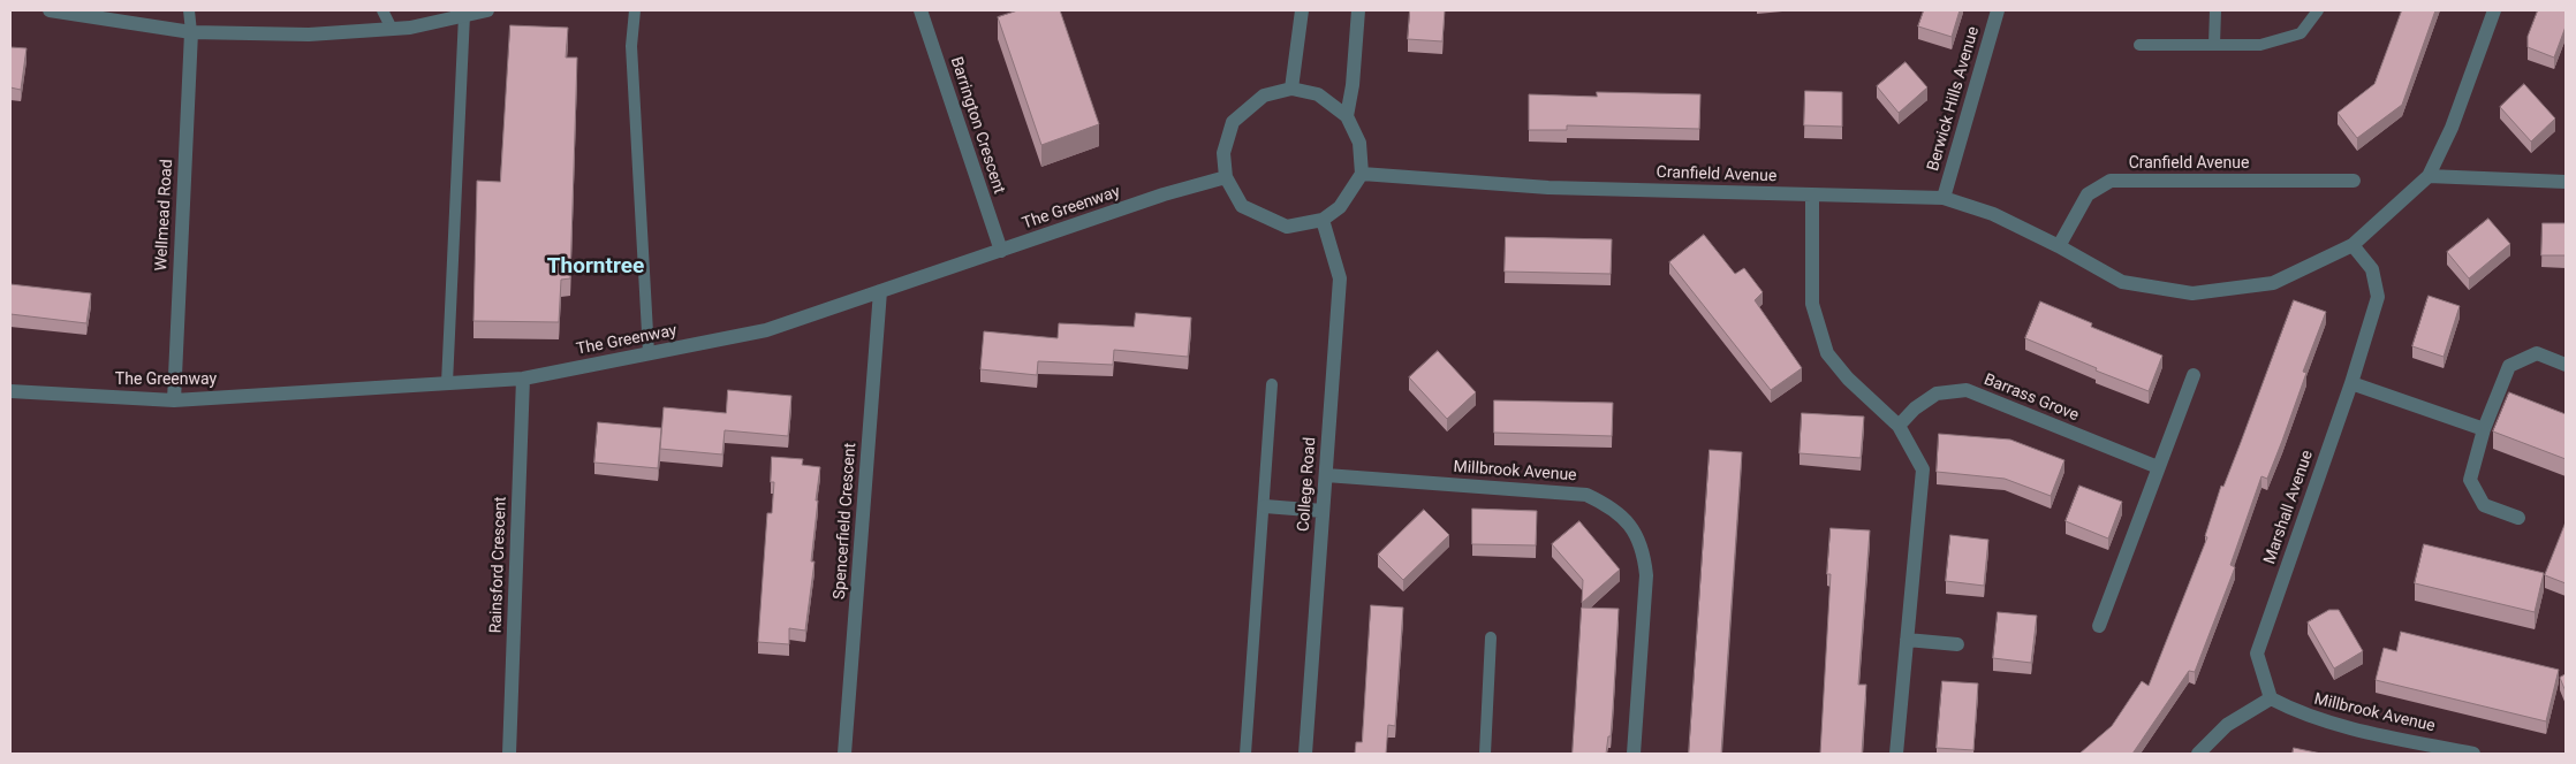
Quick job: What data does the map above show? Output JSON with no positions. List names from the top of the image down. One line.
{"streets":{"street":["Berwick Hills Avenue","Barrington Crescent","Cranfield Avenue","The Greenway","Wellmead Road","Barrass Grove","Millbrook Avenue","College Road","Marshall Avenue","Spencerfield Crescent","Rainsford Crescent"]},"crossings":[["Berwick Hills Avenue","Cranfield Avenue"],["Barrington Crescent","The Greenway"],["Cranfield Avenue","The Greenway"],["Cranfield Avenue","College Road"],["Cranfield Avenue","Marshall Avenue"],["The Greenway","Wellmead Road"],["The Greenway","College Road"],["The Greenway","Spencerfield Crescent"],["The Greenway","Rainsford Crescent"],["Millbrook Avenue","College Road"],["Millbrook Avenue","Marshall Avenue"]],"districts":["Thorntree"]}
